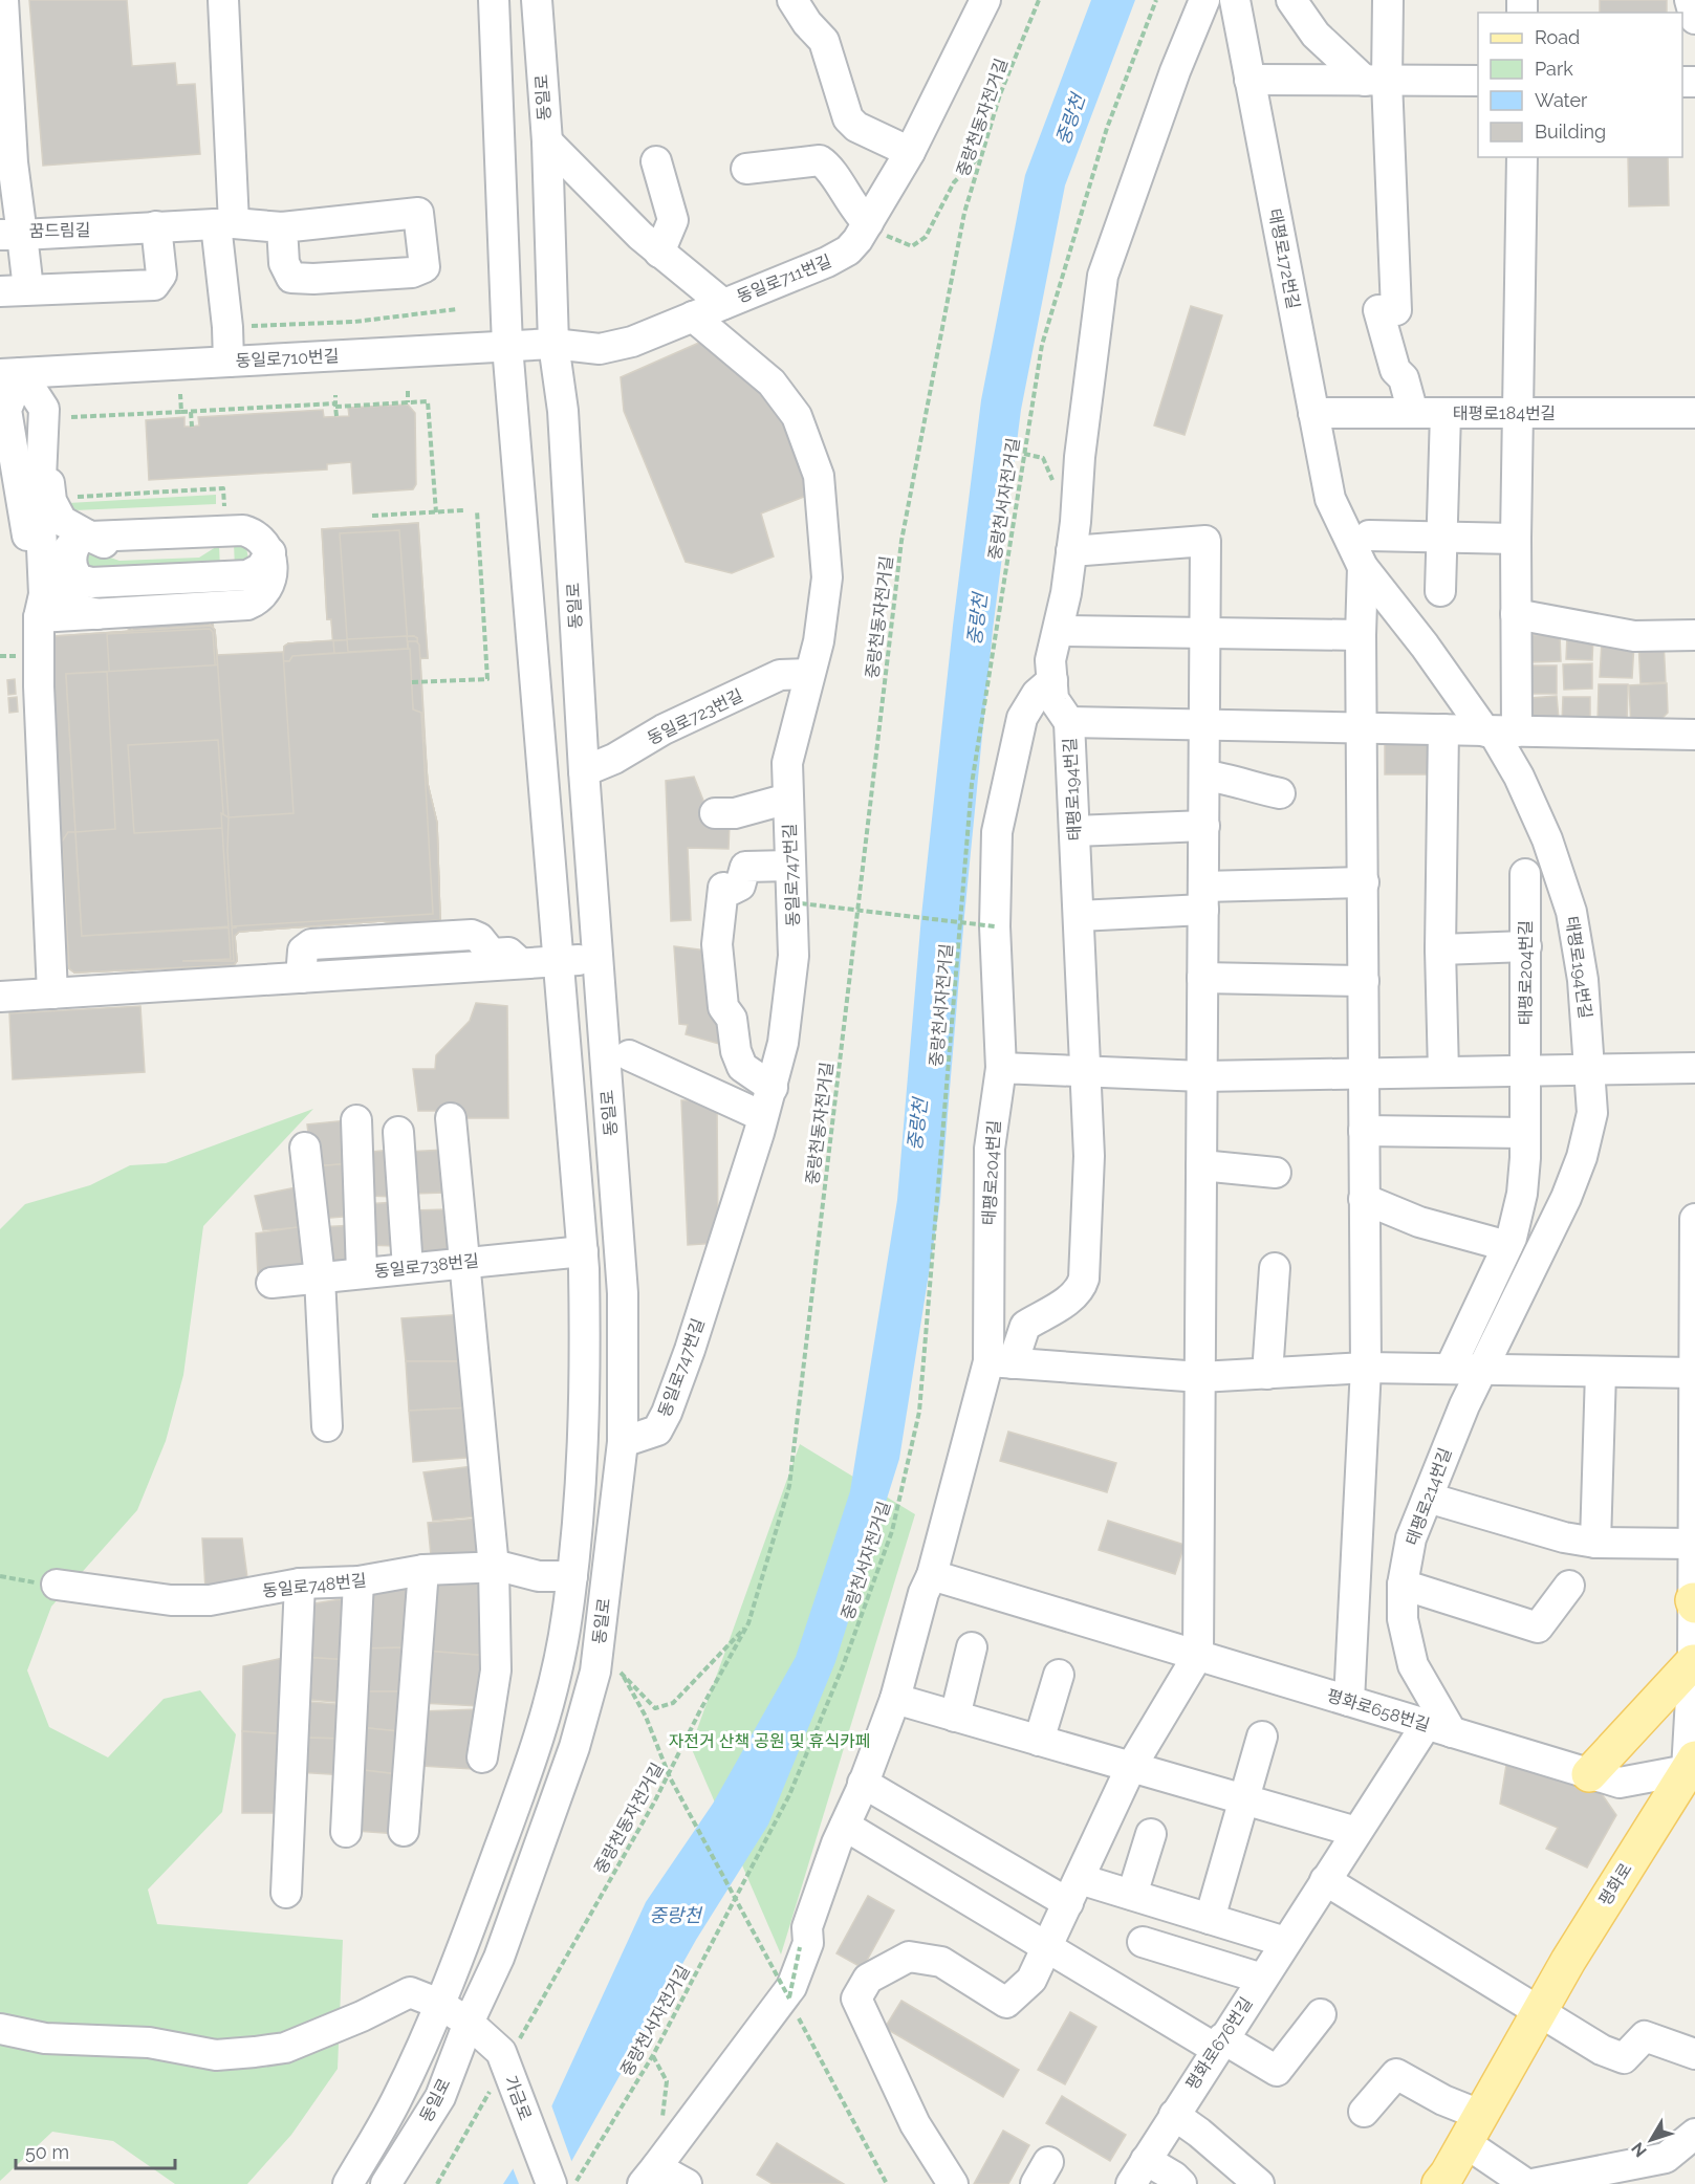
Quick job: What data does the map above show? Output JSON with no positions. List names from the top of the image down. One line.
{"streets":{"main road":["평화로"],"street":["동일로","꿈드림길","태평로172번길","동일로711번길","동일로710번길","태평로184번길","동일로723번길","태평로194번길","동일로747번길","태평로204번길","동일로738번길","태평로214번길","동일로748번길","평화로658번길","평화로676번길","가금로"],"path":["중랑천동자전거길","중랑천서자전거길"]},"crossings":[["동일로","동일로711번길"],["동일로","동일로710번길"],["동일로","동일로723번길"],["동일로","동일로747번길"],["동일로","동일로738번길"],["동일로","동일로748번길"],["동일로","가금로"],["중랑천동자전거길","가금로"],["태평로172번길","태평로184번길"],["동일로711번길","동일로710번길"],["동일로711번길","동일로747번길"],["동일로723번길","동일로747번길"],["태평로194번길","태평로214번길"],["태평로214번길","평화로658번길"],["태평로214번길","평화로676번길"],["평화로658번길","평화로"],["평화로658번길","평화로676번길"]],"water":["중랑천"],"parks":["자전거 산책 공원 및 휴식카페"],"legend":["Road","Park","Water","Building"],"scale_bar":"50 m","north":"bottom left"}
